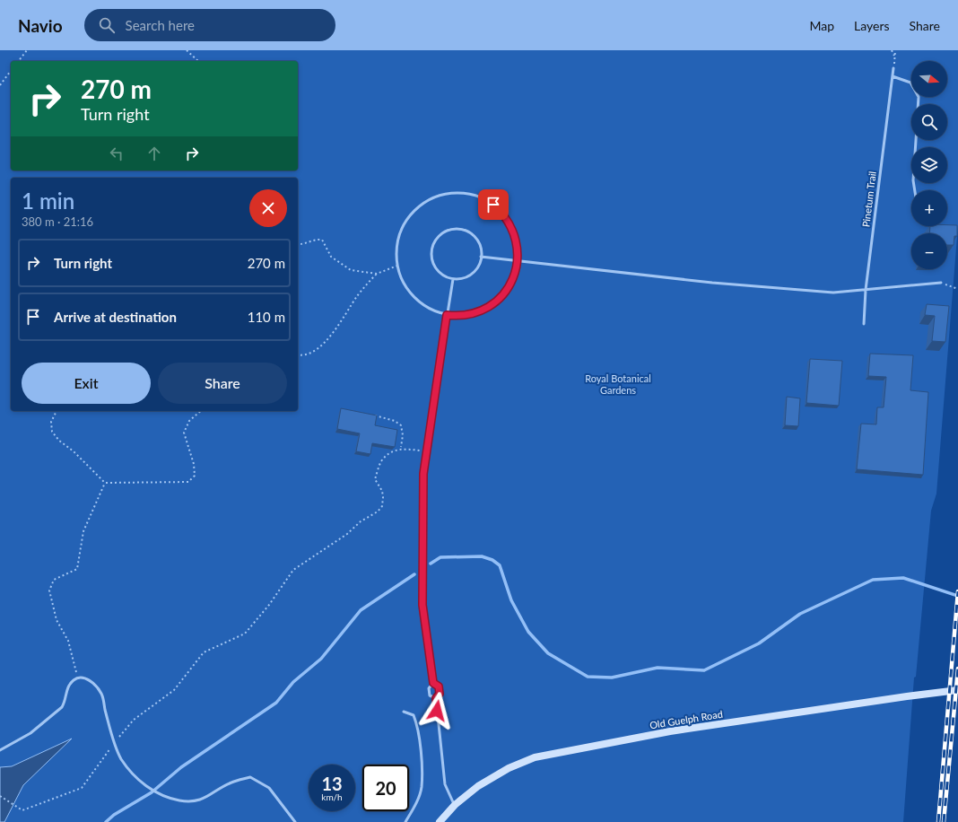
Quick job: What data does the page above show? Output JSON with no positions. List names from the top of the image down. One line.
{"streets":{"street":["Old Guelph Road"],"lane":["Pinetum Trail"]},"parks":["Royal Botanical Gardens"],"north":"right","page":{"header":"Navio","search":"Search here","nav":["Map","Layers","Share"],"map_buttons":["+","−"],"turn":["270 m","Turn right"],"heading":["1 min","380 m · 21:16"],"list":[{"name":"Turn right","value":"270 m"},{"name":"Arrive at destination","value":"110 m"}],"buttons":["Exit","Share"],"speed":"13 km/h","limit":"20"}}
